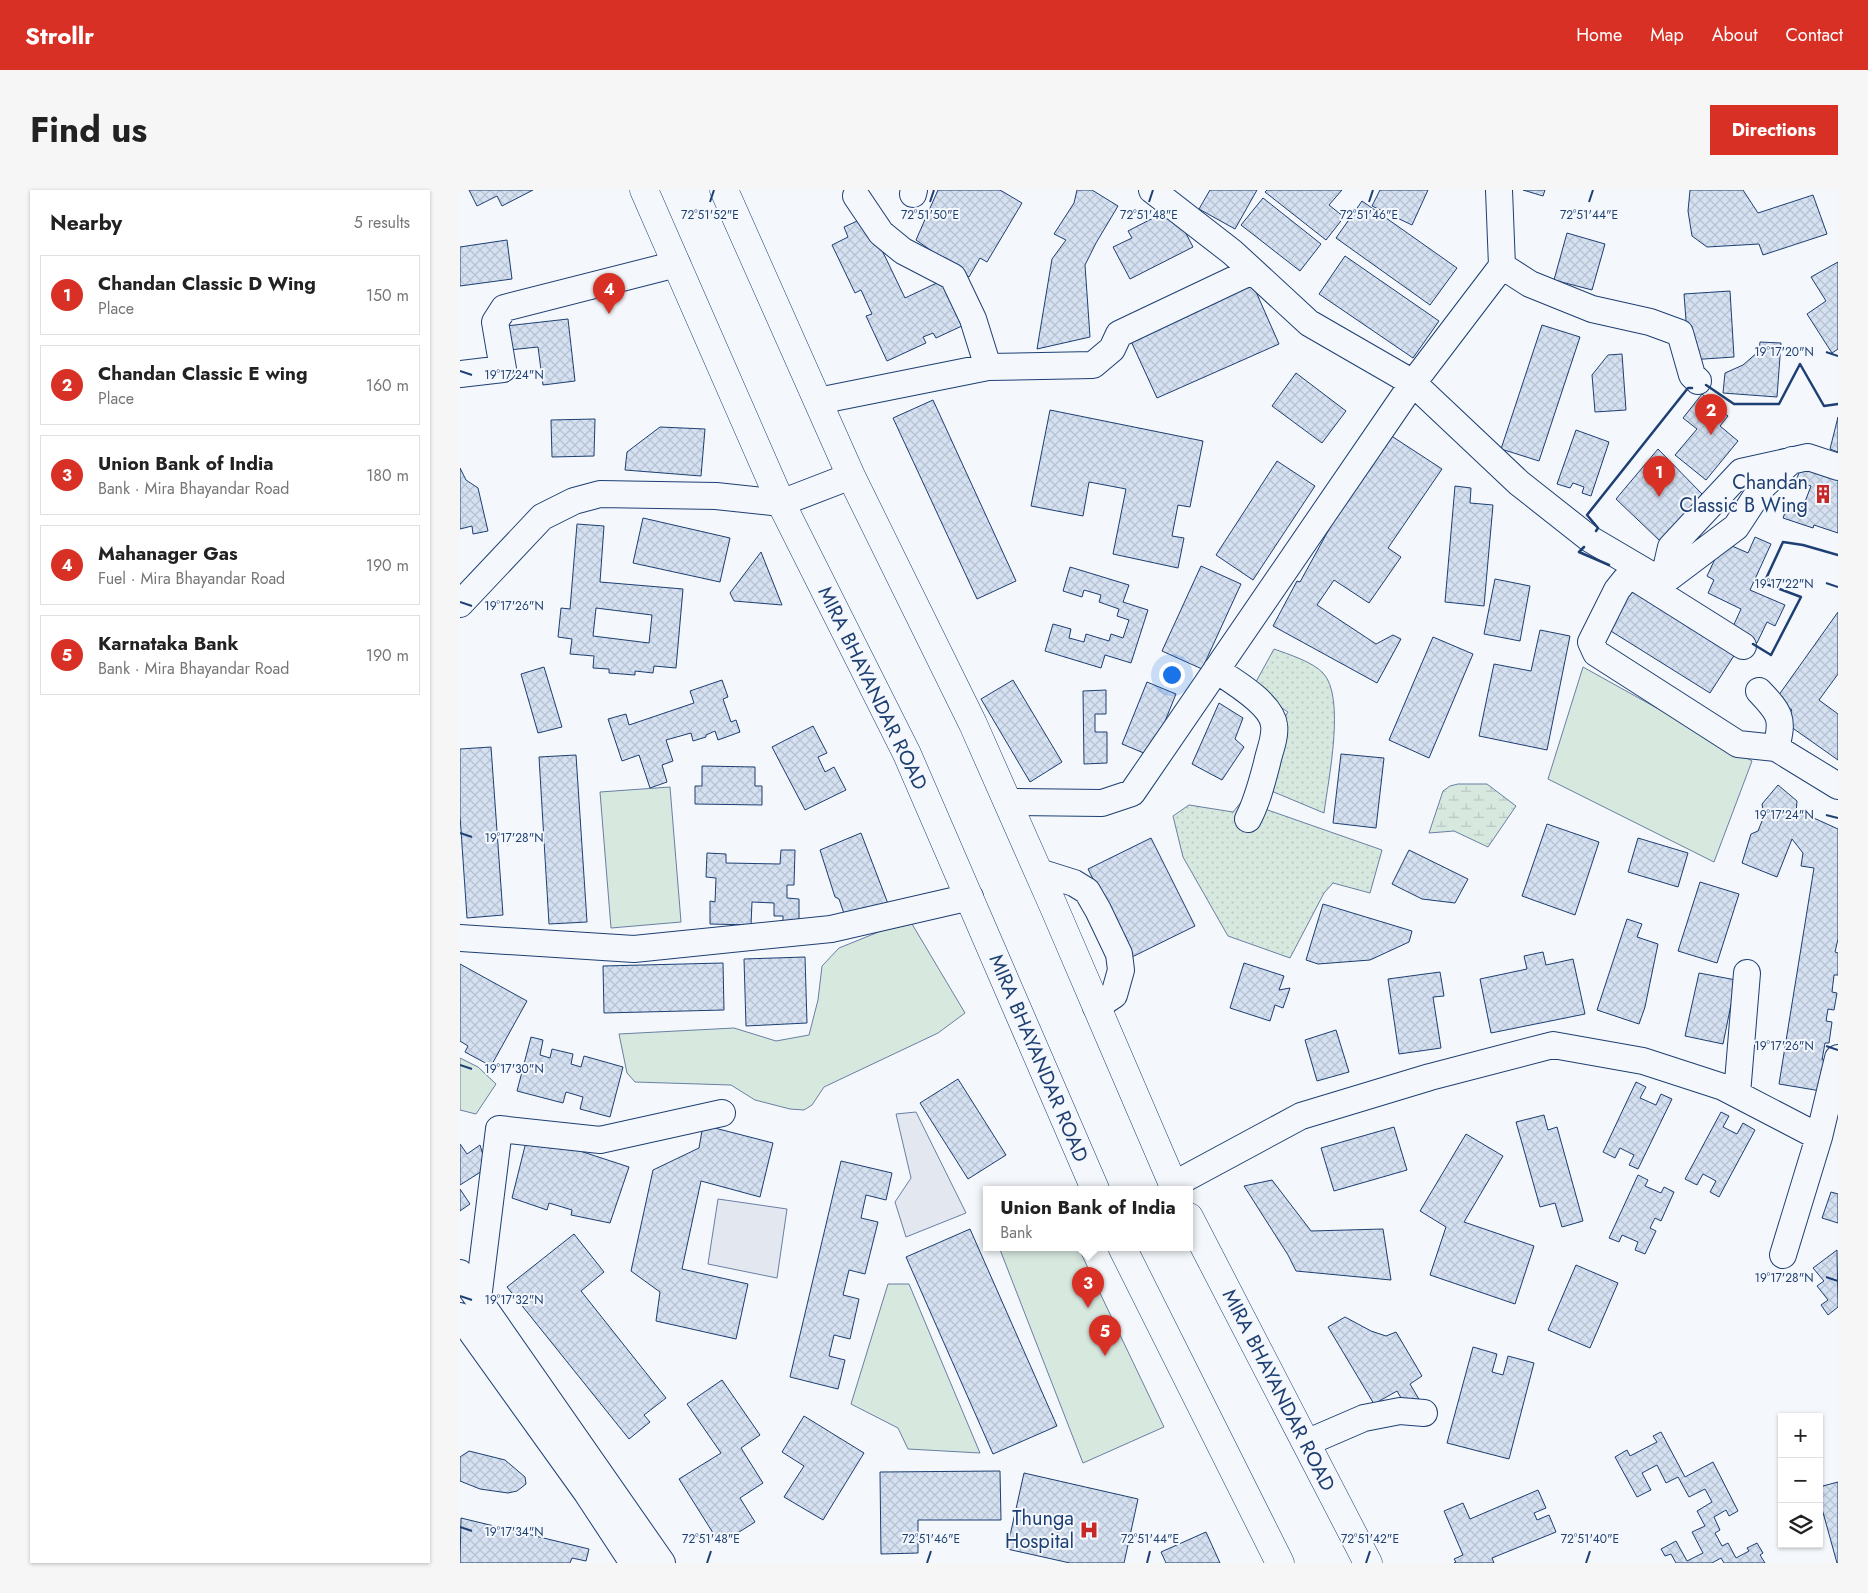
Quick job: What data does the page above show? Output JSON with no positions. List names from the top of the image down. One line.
{"streets":{"main road":["MIRA BHAYANDAR ROAD"]},"places":{"building":["Chandan Classic B Wing"],"hospital":["Thunga Hospital"]},"page":{"header":"Strollr","nav":["Home","Map","About","Contact"],"title":"Find us","buttons":"Directions","heading":["Nearby","5 results"],"list":[{"mark":"1","name":"Chandan Classic D Wing","note":"Place","value":"150 m"},{"mark":"2","name":"Chandan Classic E wing","note":"Place","value":"160 m"},{"mark":"3","name":"Union Bank of India","note":"Bank · Mira Bhayandar Road","value":"180 m"},{"mark":"4","name":"Mahanager Gas","note":"Fuel · Mira Bhayandar Road","value":"190 m"},{"mark":"5","name":"Karnataka Bank","note":"Bank · Mira Bhayandar Road","value":"190 m"}],"pins":["4","2","1","3","5"],"popup":["Union Bank of India","Bank"],"map_buttons":["+","−"]},"coordinates":["72°51'52\"E","72°51'50\"E","72°51'48\"E","72°51'46\"E","72°51'44\"E","19°17'20\"N","19°17'24\"N","19°17'22\"N","19°17'26\"N","19°17'28\"N","19°17'30\"N","19°17'32\"N","19°17'34\"N","72°51'42\"E","72°51'40\"E"]}
